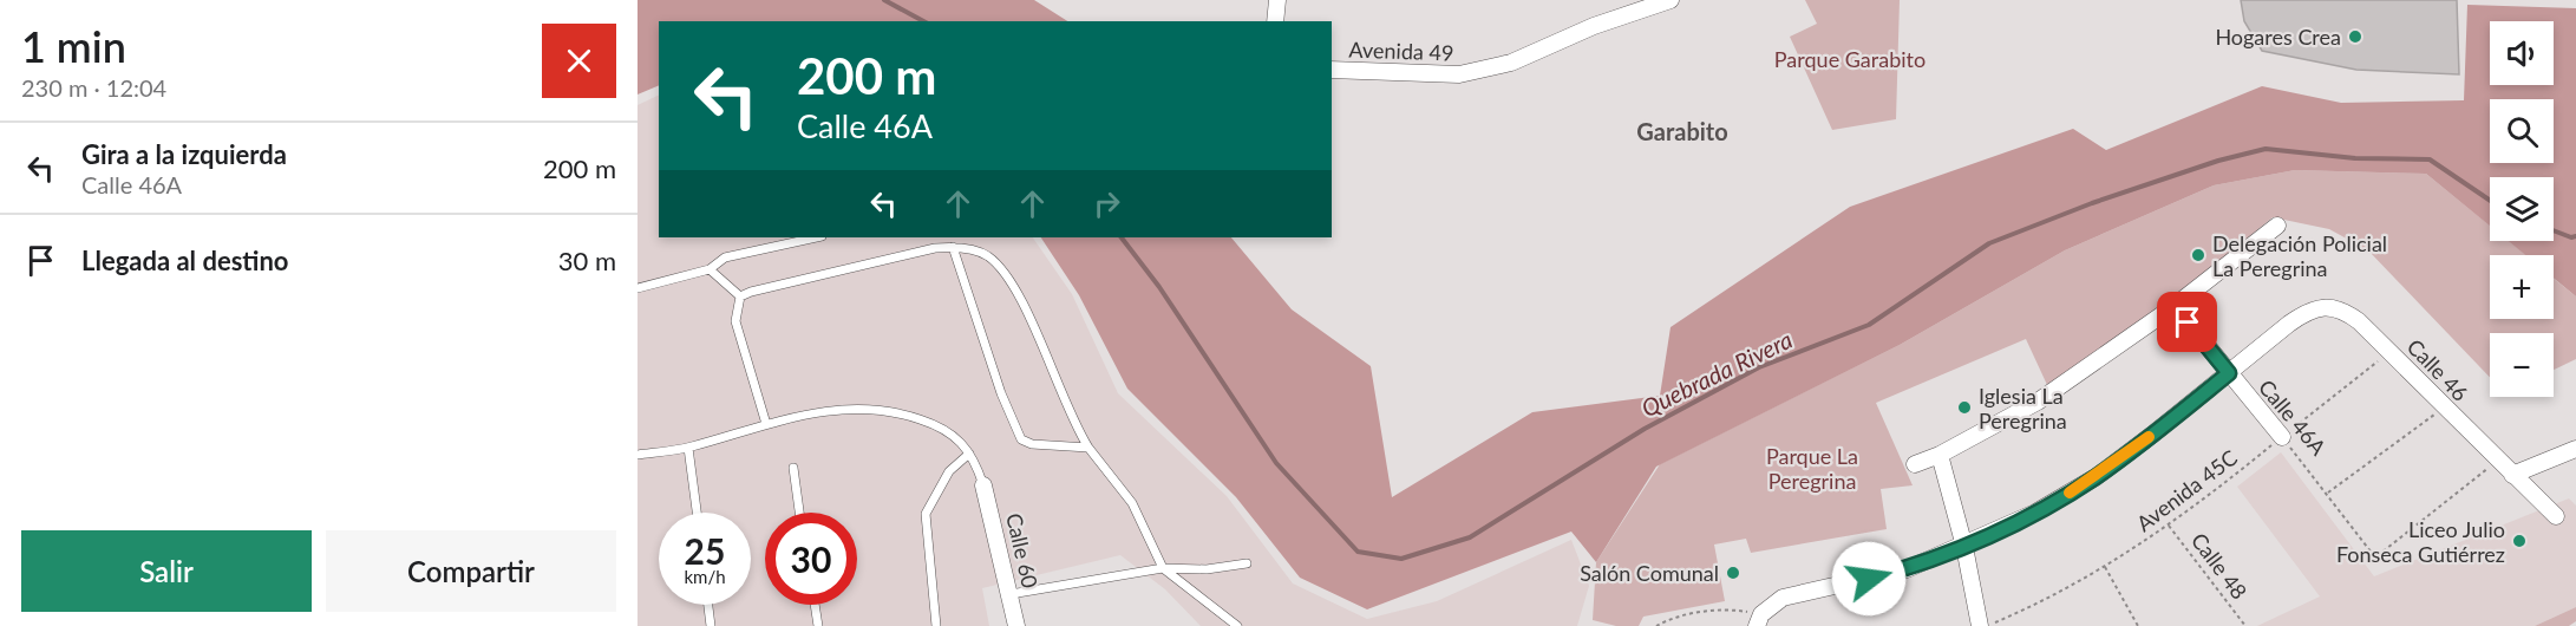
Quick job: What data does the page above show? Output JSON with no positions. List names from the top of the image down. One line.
{"streets":{"street":["Avenida 49","Calle 46","Calle 46A","Calle 60"],"path":["Avenida 45C","Calle 48"]},"crossings":[["Calle 46","Calle 46A"],["Calle 46","Avenida 45C"],["Calle 46A","Avenida 45C"],["Avenida 45C","Calle 48"]],"districts":["Garabito"],"water":["Quebrada Rivera"],"parks":["Parque Garabito","Parque La Peregrina"],"places":["Hogares Crea","Delegación Policial La Peregrina","Iglesia La Peregrina","Liceo Julio Fonseca Gutiérrez","Salón Comunal"],"page":{"heading":["1 min","230 m · 12:04"],"map_buttons":["+","−"],"turn":["200 m","Calle 46A"],"list":[{"name":"Gira a la izquierda","note":"Calle 46A","value":"200 m"},{"name":"Llegada al destino","value":"30 m"}],"speed":"25 km/h","limit":"30","buttons":["Salir","Compartir"]}}
